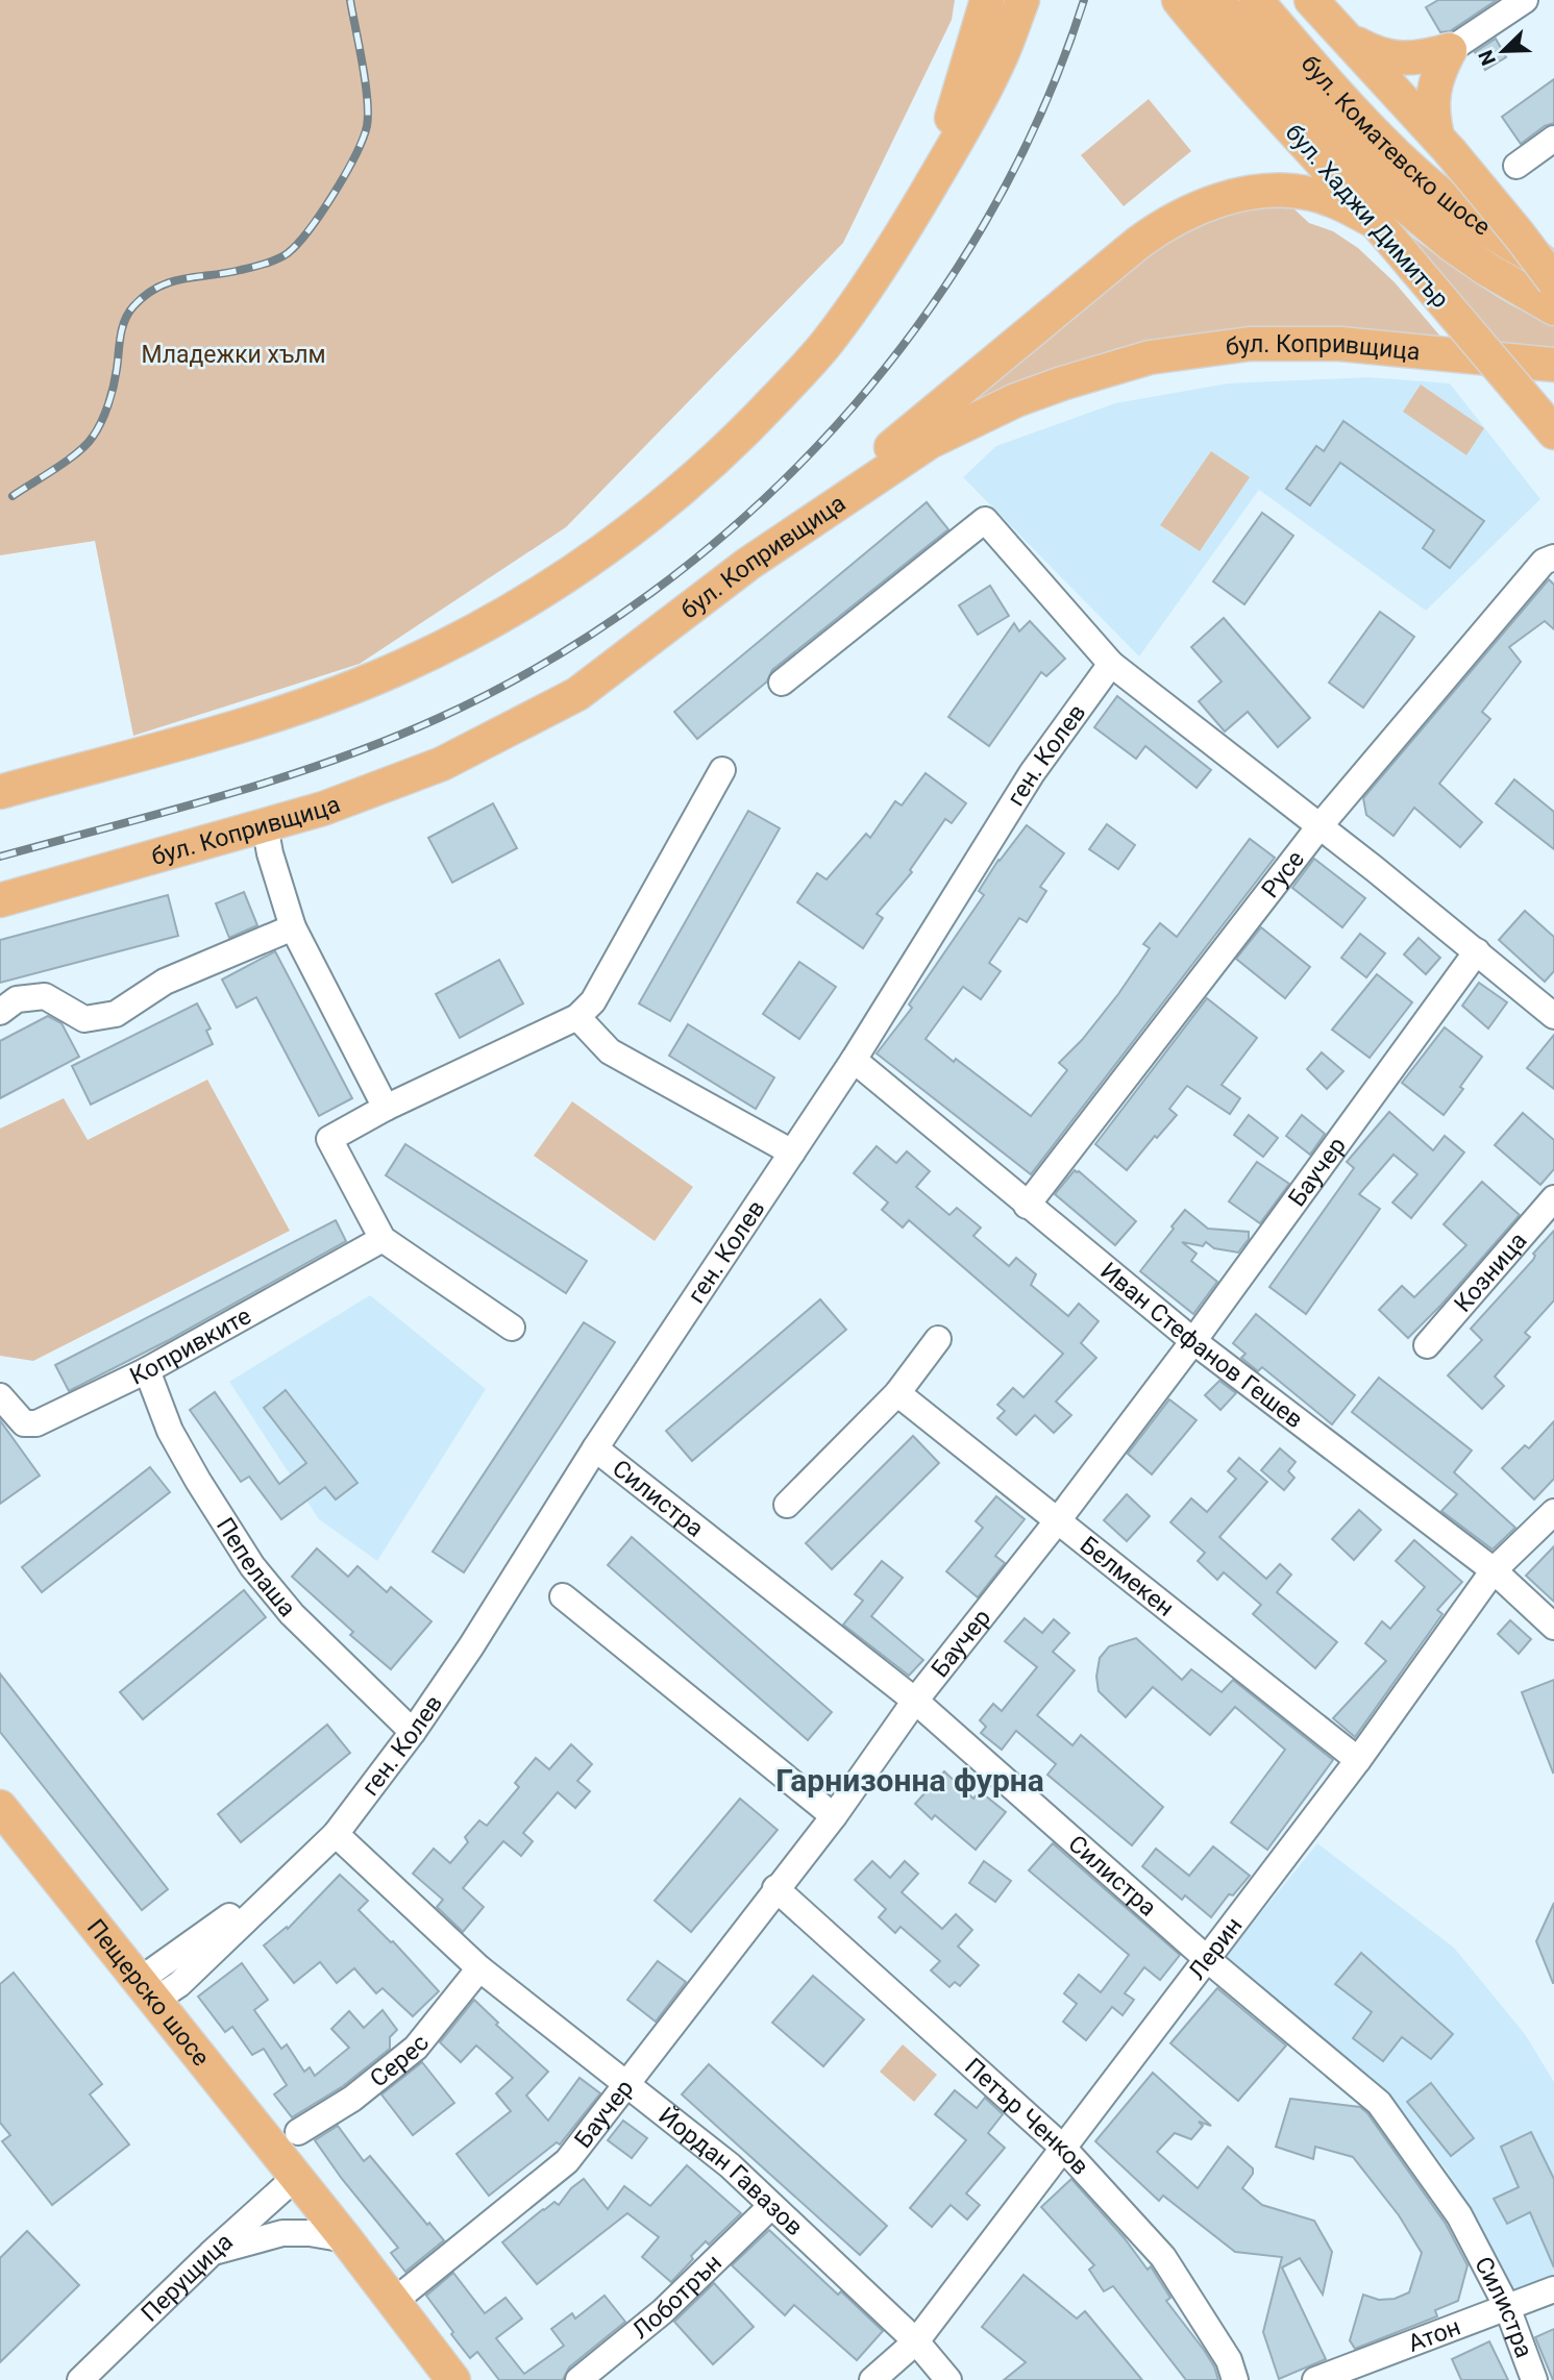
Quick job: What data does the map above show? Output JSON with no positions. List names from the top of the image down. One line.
{"streets":{"main road":["бул. Коматевско шосе","бул. Хаджи Димитър","бул. Копривщица","Пещерско шосе"],"street":["ген. Колев","Русе","Баучер","Козница","Копривките","Иван Стефанов Гешев","Силистра","Пепелаша","Белмекен","Лерин","Серес","Петър Ченков","Йордан Гавазов","Перущица","Лоботрън","Атон"]},"crossings":[["ген. Колев","Иван Стефанов Гешев"],["ген. Колев","Силистра"],["ген. Колев","Пепелаша"],["ген. Колев","Пещерско шосе"],["ген. Колев","Йордан Гавазов"],["Русе","Иван Стефанов Гешев"],["Баучер","Иван Стефанов Гешев"],["Баучер","Силистра"],["Баучер","Белмекен"],["Баучер","Петър Ченков"],["Баучер","Йордан Гавазов"],["Копривките","Пепелаша"],["Иван Стефанов Гешев","Лерин"],["Силистра","Лерин"],["Силистра","Атон"],["Белмекен","Лерин"],["Лерин","Петър Ченков"],["Лерин","Йордан Гавазов"],["Пещерско шосе","Перущица"],["Серес","Йордан Гавазов"],["Йордан Гавазов","Лоботрън"]],"districts":["Гарнизонна фурна"],"parks":["Младежки хълм"],"north":"bottom left"}
